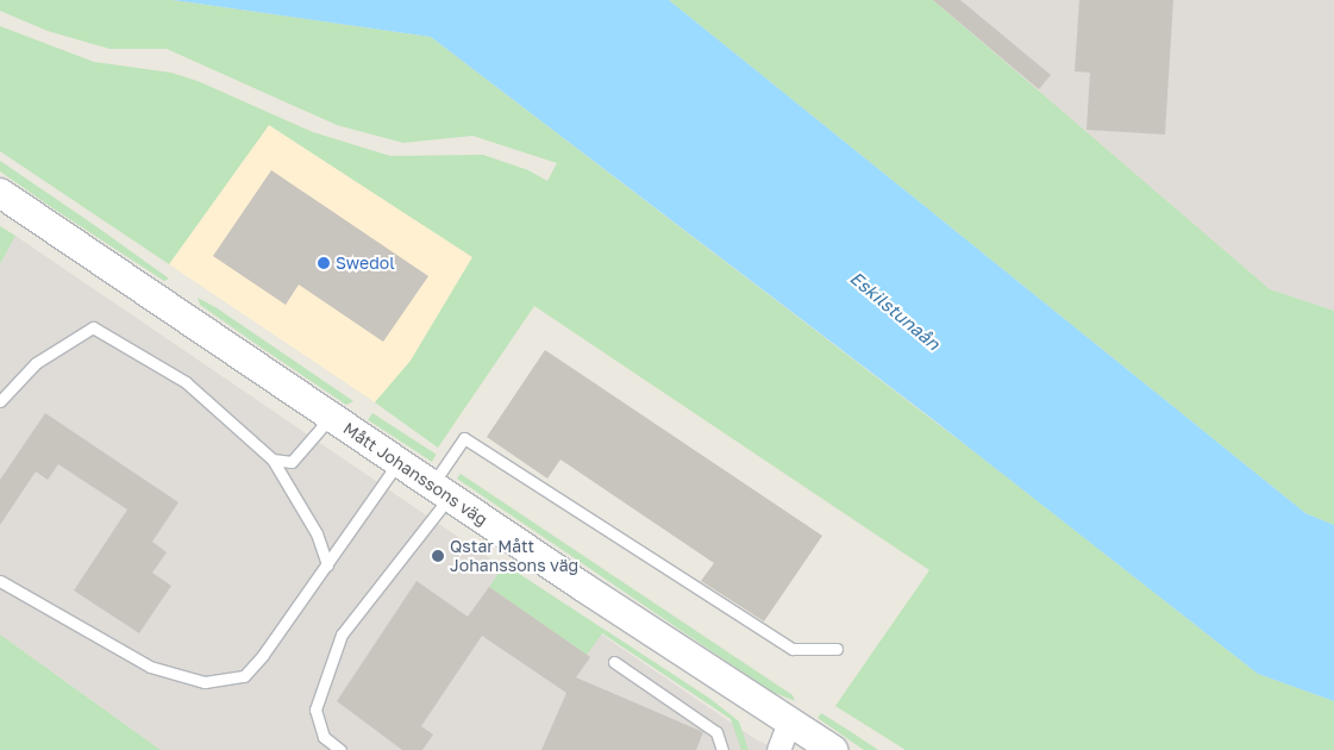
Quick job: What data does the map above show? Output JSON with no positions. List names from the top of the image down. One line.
{"streets":{"street":["Mått Johanssons väg"]},"water":["Eskilstunaån"],"places":["Swedol","Qstar Mått Johanssons väg"]}
